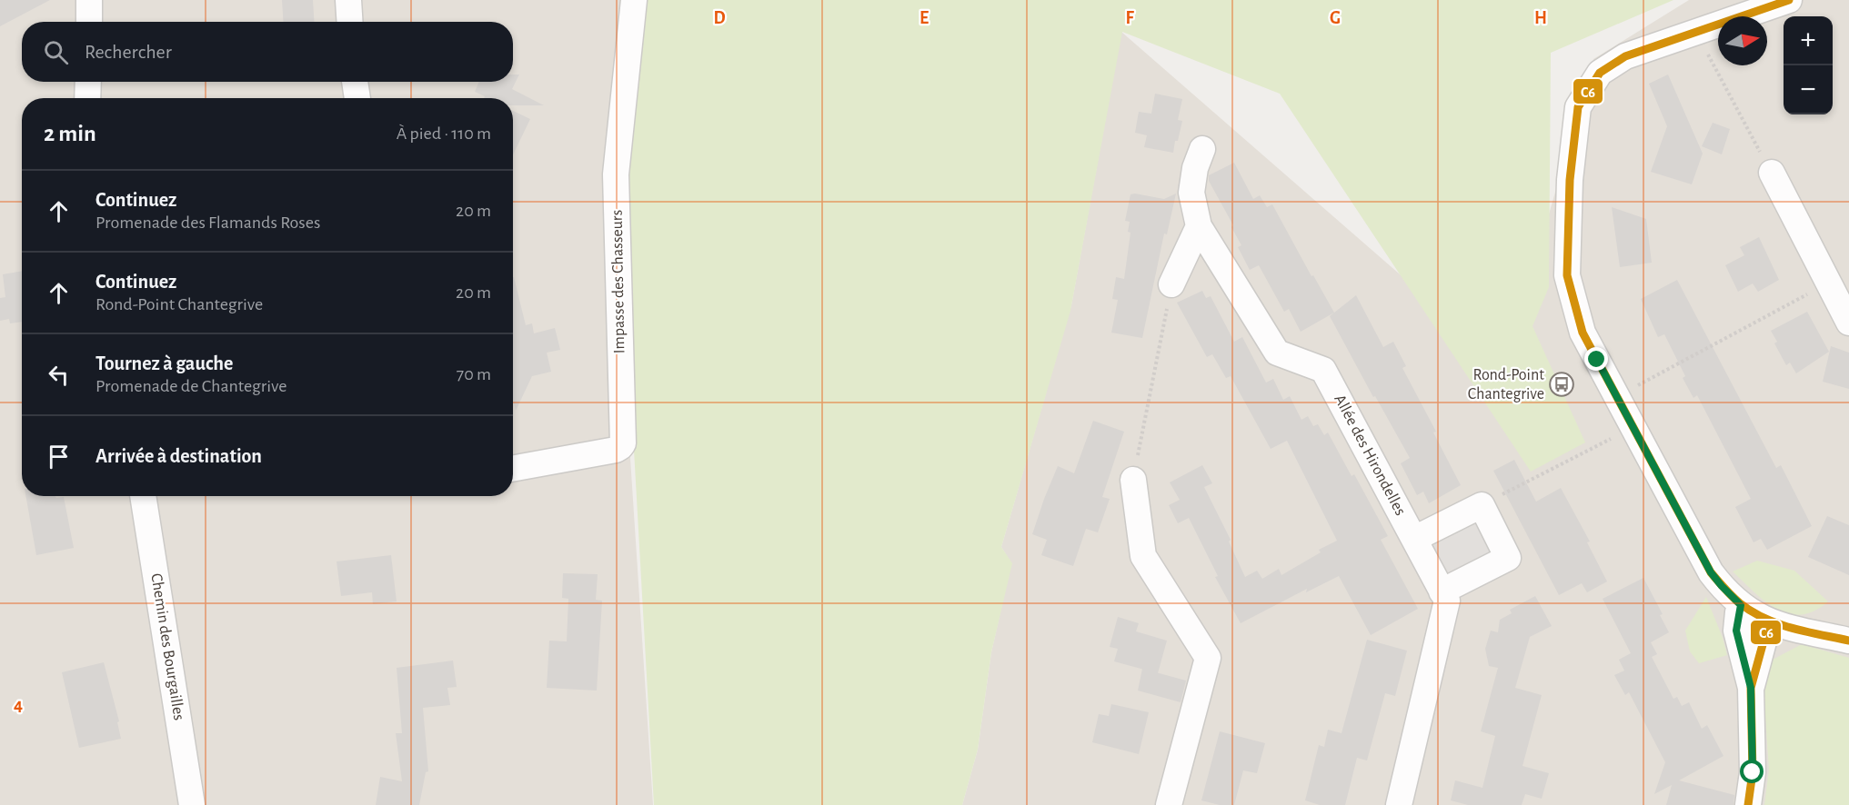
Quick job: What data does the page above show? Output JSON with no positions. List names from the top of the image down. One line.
{"streets":{"street":["Impasse des Chasseurs","Allée des Hirondelles","Chemin des Bourgailles"]},"places":{"bus stop":["Rond-Point Chantegrive"]},"lines":["transit line C6"],"north":"right","page":{"map_buttons":["+","−"],"search":"Rechercher","heading":["2 min","À pied · 110 m"],"list":[["Continuez","Promenade des Flamands Roses","20 m"],["Continuez","Rond-Point Chantegrive","20 m"],["Tournez à gauche","Promenade de Chantegrive","70 m"],"Arrivée à destination"]},"grid":{"columns":["D","E","F","G","H"],"rows":["4"]}}
